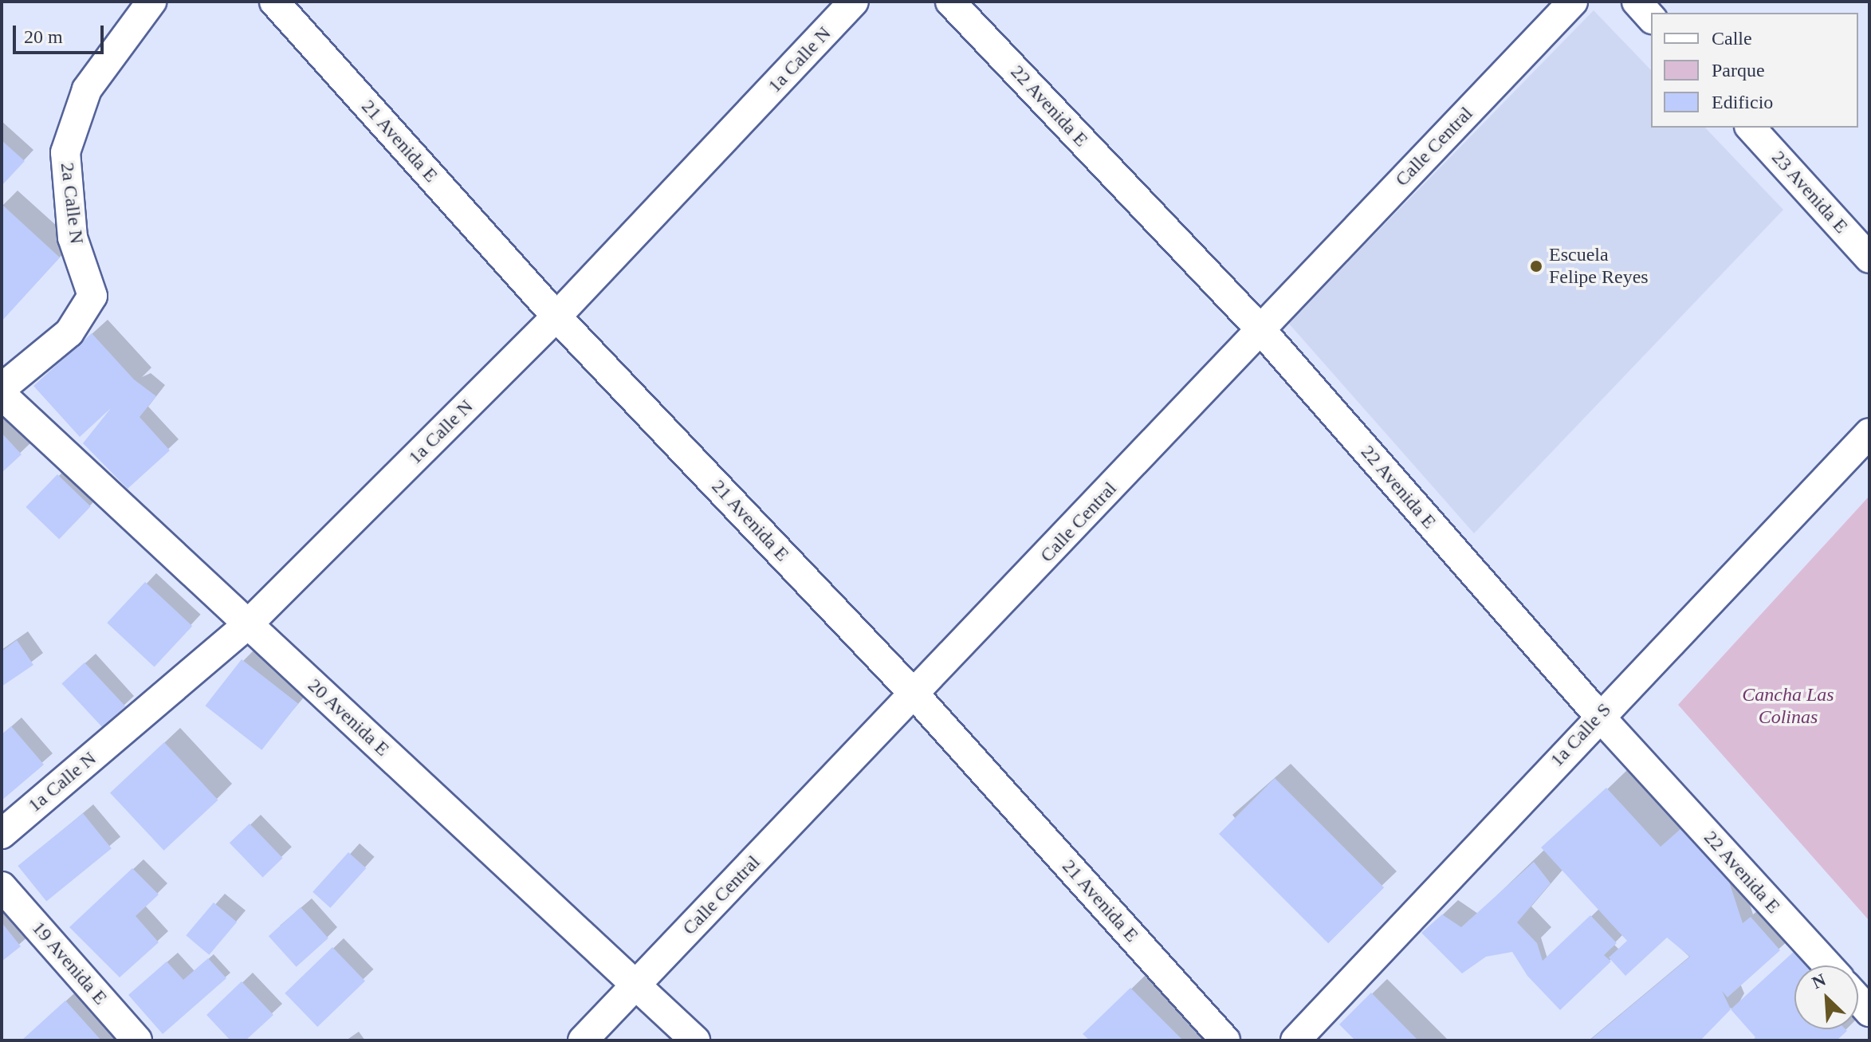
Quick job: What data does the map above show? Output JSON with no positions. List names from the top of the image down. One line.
{"streets":{"street":["1a Calle N","22 Avenida E","21 Avenida E","Calle Central","23 Avenida E","2a Calle N","20 Avenida E","1a Calle S","19 Avenida E"]},"crossings":[["1a Calle N","21 Avenida E"],["1a Calle N","20 Avenida E"],["22 Avenida E","Calle Central"],["22 Avenida E","1a Calle S"],["21 Avenida E","Calle Central"],["Calle Central","20 Avenida E"]],"parks":["Cancha Las Colinas"],"places":["Escuela Felipe Reyes"],"legend":["Calle","Parque","Edificio"],"scale_bar":"20 m","north":"top left"}
